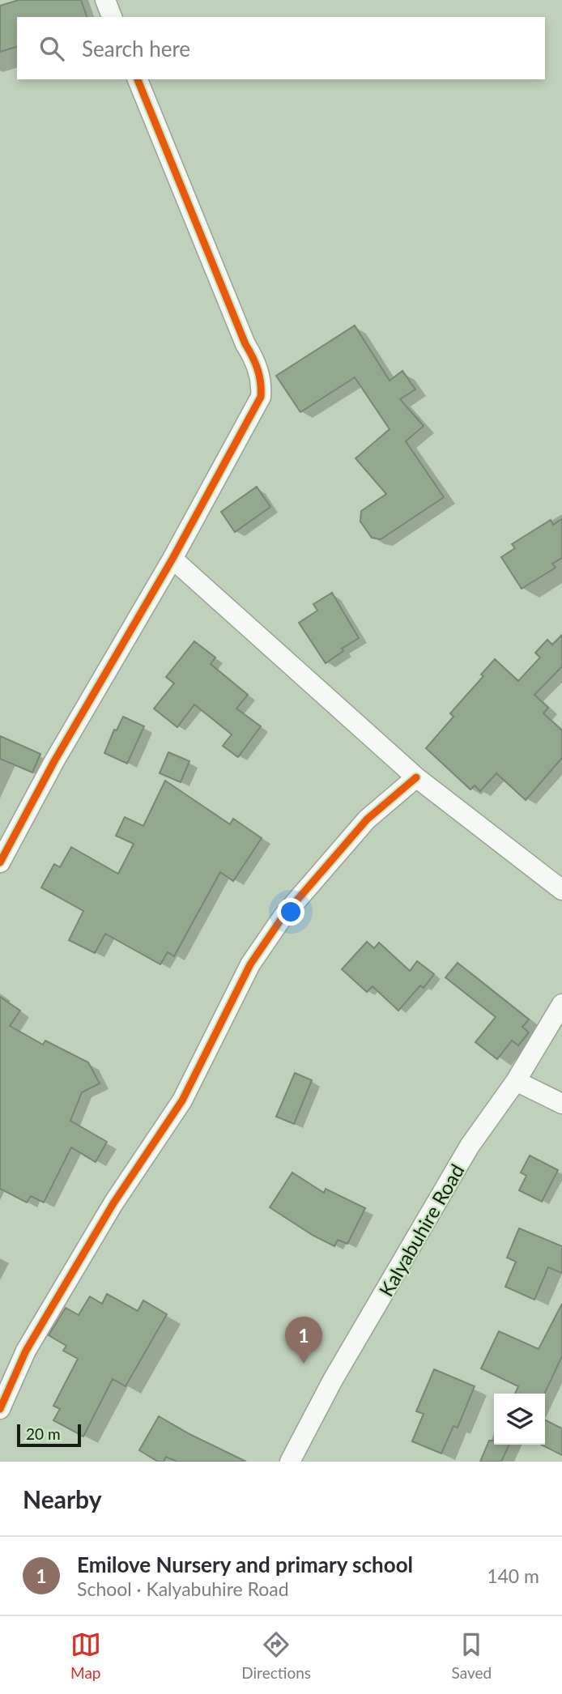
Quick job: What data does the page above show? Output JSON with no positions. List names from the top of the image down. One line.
{"streets":{"street":["Kalyabuhire Road"]},"scale_bar":"20 m","page":{"search":"Search here","pins":"1","scale":"20 m","heading":"Nearby","list":[{"mark":"1","name":"Emilove Nursery and primary school","note":"School · Kalyabuhire Road","value":"140 m"}],"nav":["Map","Directions","Saved"]}}
